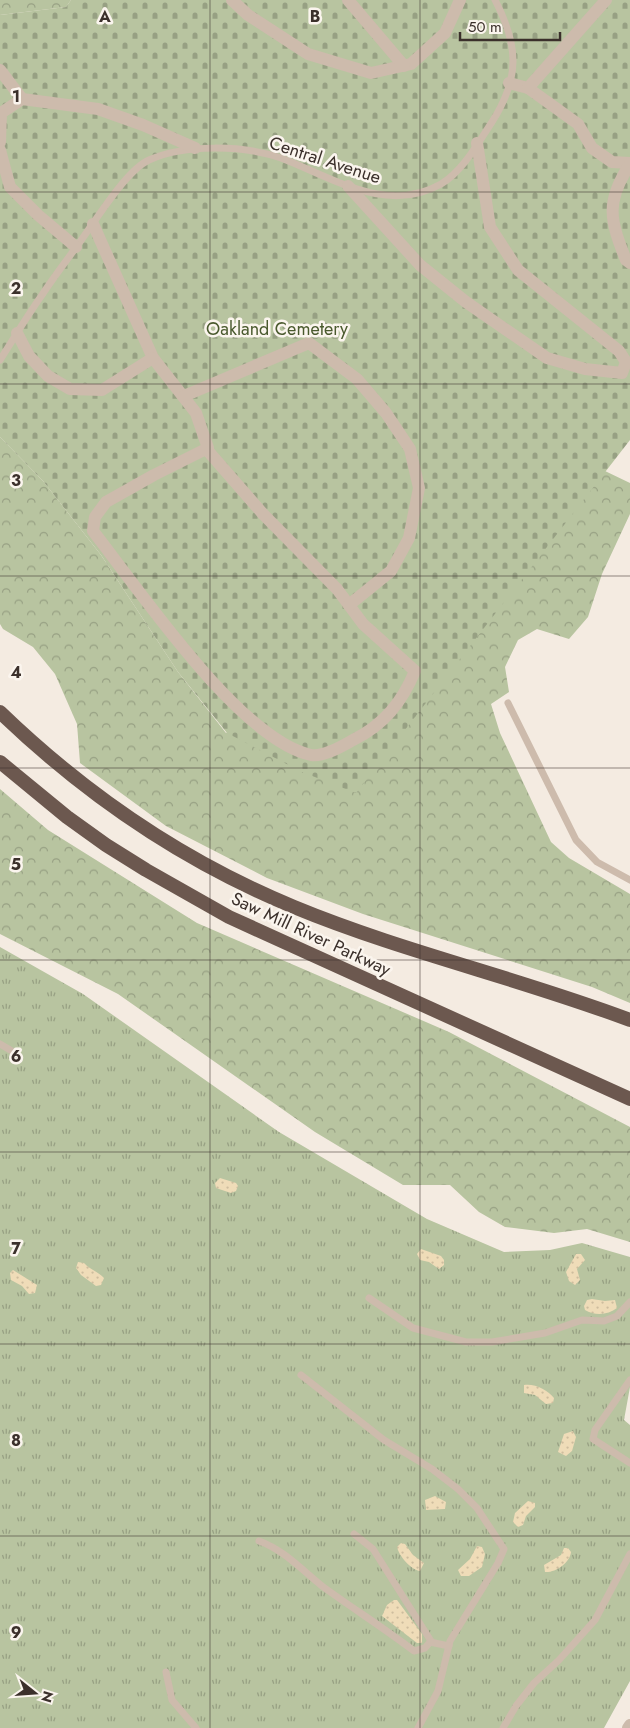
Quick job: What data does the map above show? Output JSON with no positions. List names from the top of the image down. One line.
{"streets":{"highway":["Saw Mill River Parkway"],"lane":["Central Avenue"]},"parks":["Oakland Cemetery"],"scale_bar":"50 m","north":"right","grid":{"columns":["A","B"],"rows":["1","2","3","4","5","6","7","8","9"]}}
